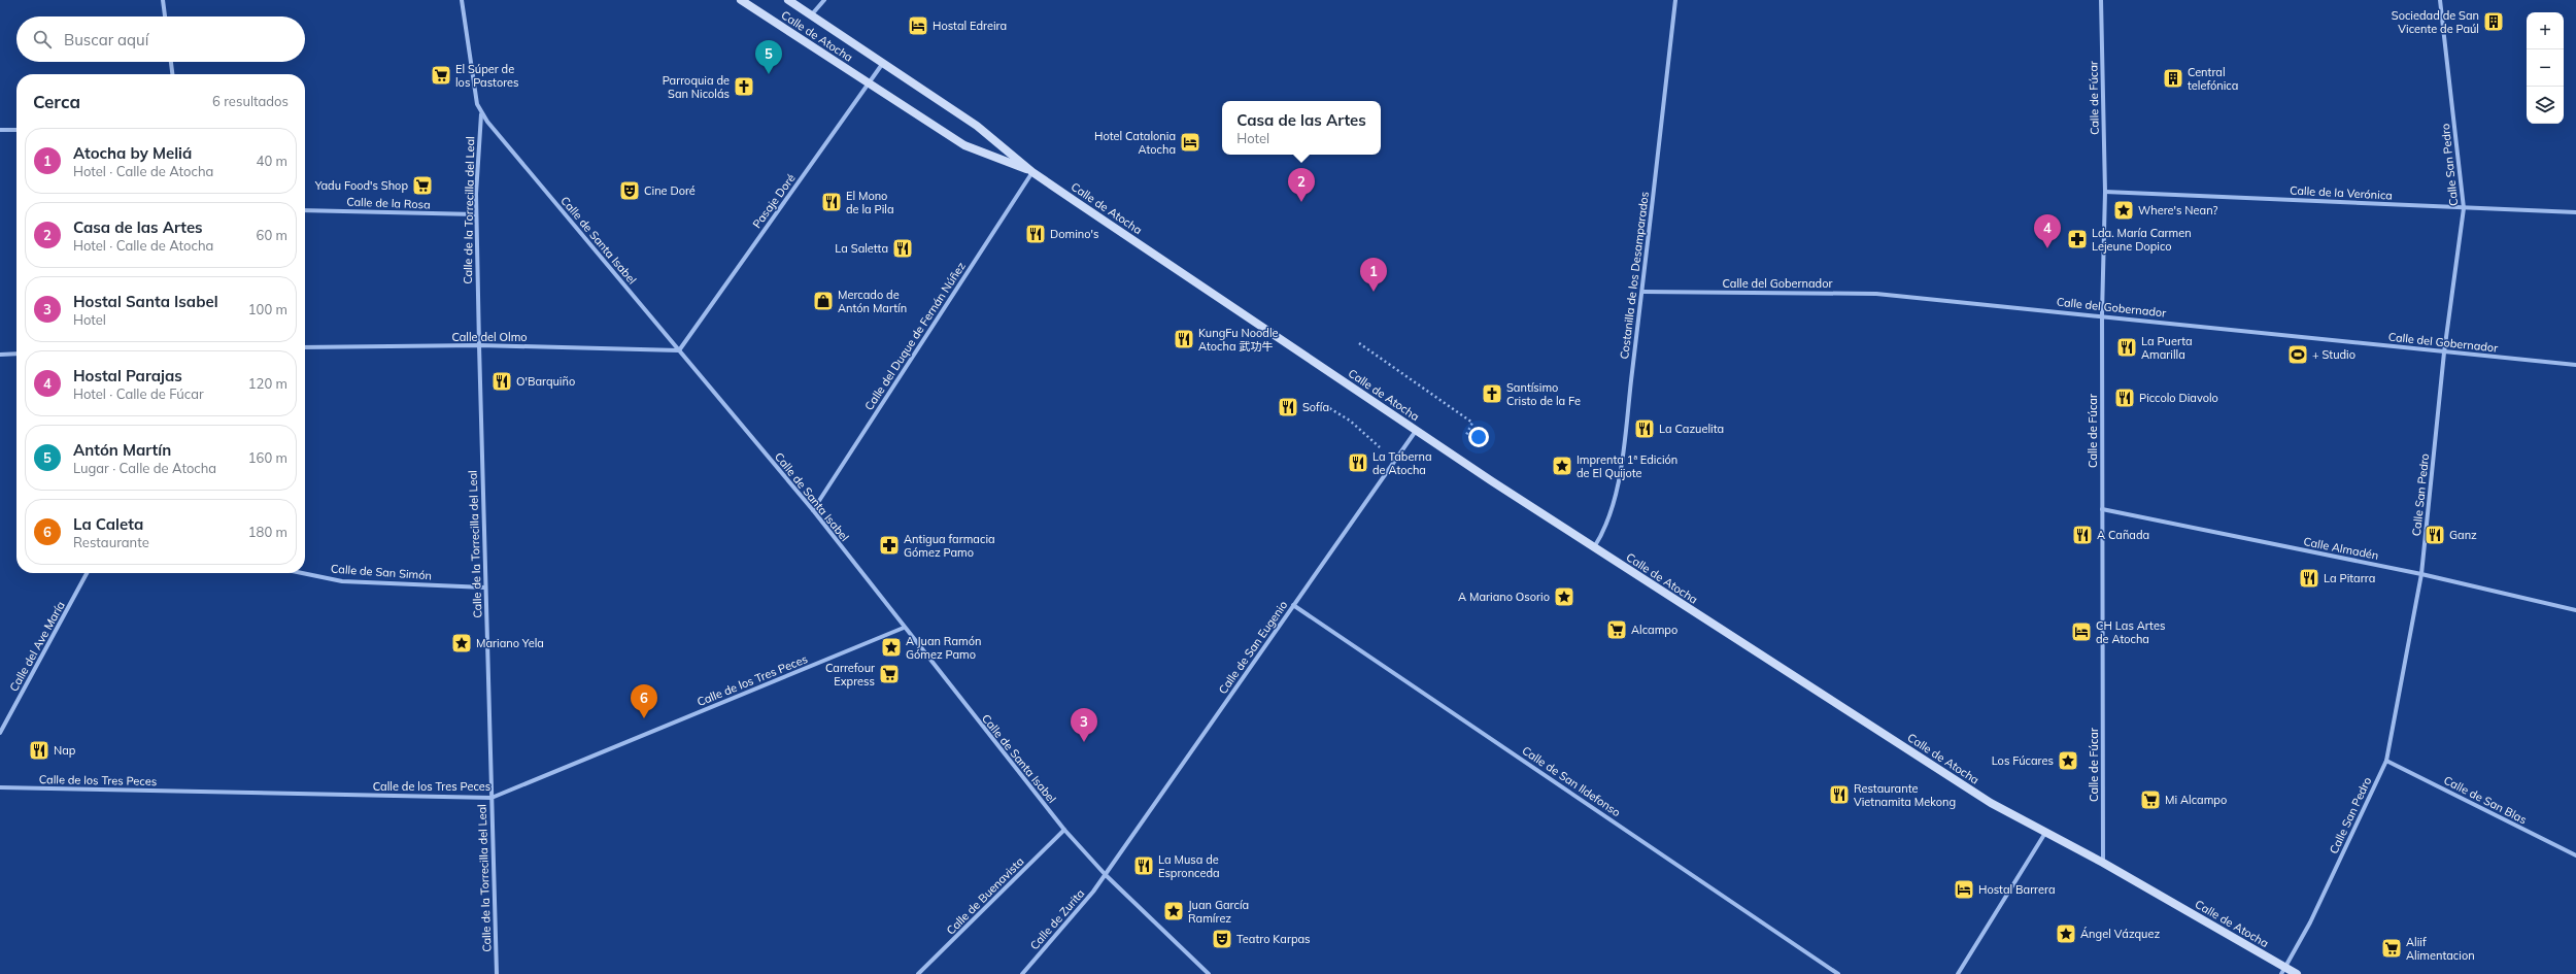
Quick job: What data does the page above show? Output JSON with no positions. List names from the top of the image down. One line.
{"streets":{"street":["Calle de Atocha","Calle de Fúcar","Calle San Pedro","Calle de la Verónica","Pasaje Doré","Calle de la Rosa","Calle de la Torrecilla del Leal","Calle de Santa Isabel","Costanilla de los Desamparados","Calle del Gobernador","Calle del Duque de Fernán Núñez","Calle del Olmo","Calle Almadén","Calle de San Simón","Calle del Ave María","Calle de San Eugenio","Calle de los Tres Peces","Calle de San Ildefonso","Calle de San Blas","Calle de Buenavista","Calle de Zurita"]},"crossings":[["Calle de Atocha","Calle de Fúcar"],["Calle de Atocha","Calle San Pedro"],["Calle de Atocha","Pasaje Doré"],["Calle de Atocha","Costanilla de los Desamparados"],["Calle de Atocha","Calle del Duque de Fernán Núñez"],["Calle de Atocha","Calle de San Eugenio"],["Calle de Fúcar","Calle de la Verónica"],["Calle de Fúcar","Calle del Gobernador"],["Calle de Fúcar","Calle Almadén"],["Calle San Pedro","Calle de la Verónica"],["Calle San Pedro","Calle del Gobernador"],["Calle San Pedro","Calle Almadén"],["Calle San Pedro","Calle de San Blas"],["Pasaje Doré","Calle de Santa Isabel"],["Pasaje Doré","Calle del Olmo"],["Calle de la Rosa","Calle de la Torrecilla del Leal"],["Calle de la Torrecilla del Leal","Calle de Santa Isabel"],["Calle de la Torrecilla del Leal","Calle del Olmo"],["Calle de la Torrecilla del Leal","Calle de San Simón"],["Calle de la Torrecilla del Leal","Calle de los Tres Peces"],["Calle de Santa Isabel","Calle del Duque de Fernán Núñez"],["Calle de Santa Isabel","Calle del Olmo"],["Calle de Santa Isabel","Calle de San Eugenio"],["Calle de Santa Isabel","Calle de los Tres Peces"],["Calle de Santa Isabel","Calle de Buenavista"],["Calle de Santa Isabel","Calle de Zurita"],["Costanilla de los Desamparados","Calle del Gobernador"],["Calle de San Eugenio","Calle de San Ildefonso"],["Calle de San Eugenio","Calle de Zurita"]],"places":{"building":["Sociedad de San Vicente de Paúl","Central telefónica"],"hotel":["Hostal Edreira","Hotel Catalonia Atocha","CH Las Artes de Atocha","Hostal Barrera"],"supermarket":["El Súper de los Pastores","Yadu Food's Shop","Alcampo","Carrefour Express","Mi Alcampo","Aliif Alimentacion"],"church":["Parroquia de San Nicolás","Santísimo Cristo de la Fe"],"theatre":["Cine Doré","Teatro Karpas"],"restaurant":["El Mono de la Pila","Domino's","La Saletta","KungFu Noodle Atocha 武功牛","La Puerta Amarilla","O'Barquiño","Piccolo Diavolo","Sofía","La Cazuelita","La Taberna de Atocha","A Cañada","Ganz","La Pitarra","Nap","Restaurante Vietnamita Mekong","La Musa de Espronceda"],"place":["Where's Nean?","Imprenta 1ª Edición de El Quijote","A Mariano Osorio","Mariano Yela","A Juan Ramón Gómez Pamo","Los Fúcares","Juan García Ramírez","Ángel Vázquez"],"pharmacy":["Lda. María Carmen Lejeune Dopico","Antigua farmacia Gómez Pamo"],"shop":["Mercado de Antón Martín"],"sports":["+ Studio"]},"page":{"map_buttons":["+","−"],"search":"Buscar aquí","pins":["5","2","4","1","6","3"],"heading":["Cerca","6 resultados"],"popup":["Casa de las Artes","Hotel"],"list":[{"mark":"1","name":"Atocha by Meliá","note":"Hotel · Calle de Atocha","value":"40 m"},{"mark":"2","name":"Casa de las Artes","note":"Hotel · Calle de Atocha","value":"60 m"},{"mark":"3","name":"Hostal Santa Isabel","note":"Hotel","value":"100 m"},{"mark":"4","name":"Hostal Parajas","note":"Hotel · Calle de Fúcar","value":"120 m"},{"mark":"5","name":"Antón Martín","note":"Lugar · Calle de Atocha","value":"160 m"},{"mark":"6","name":"La Caleta","note":"Restaurante","value":"180 m"}]}}
